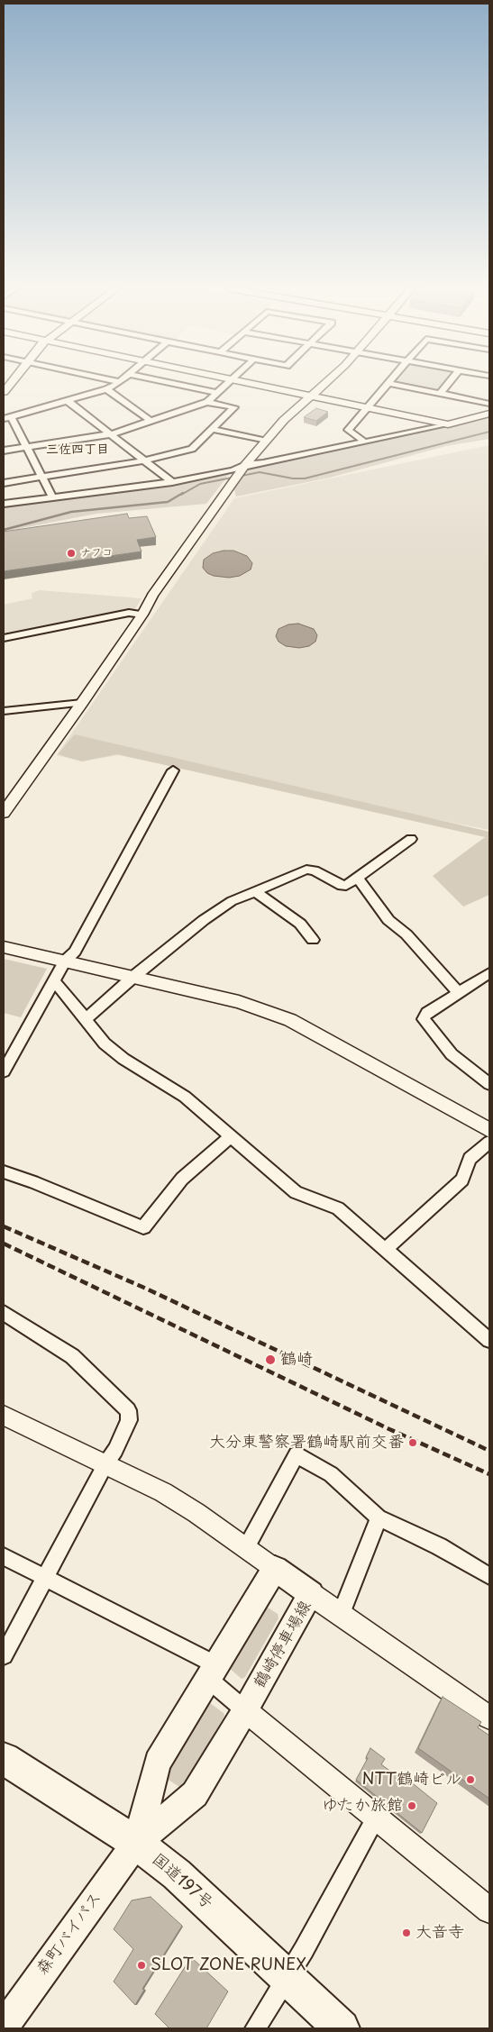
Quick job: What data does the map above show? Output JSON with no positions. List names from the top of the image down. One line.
{"streets":{"highway":["国道197号"],"main road":["鶴崎停車場線","森町バイパス"]},"crossings":[["鶴崎停車場線","国道197号"],["鶴崎停車場線","森町バイパス"],["国道197号","森町バイパス"]],"districts":["三佐四丁目"],"places":["ナフコ","鶴崎","大分東警察署鶴崎駅前交番","NTT鶴崎ビル","ゆたか旅館","大音寺","SLOT ZONE RUNEX"]}
